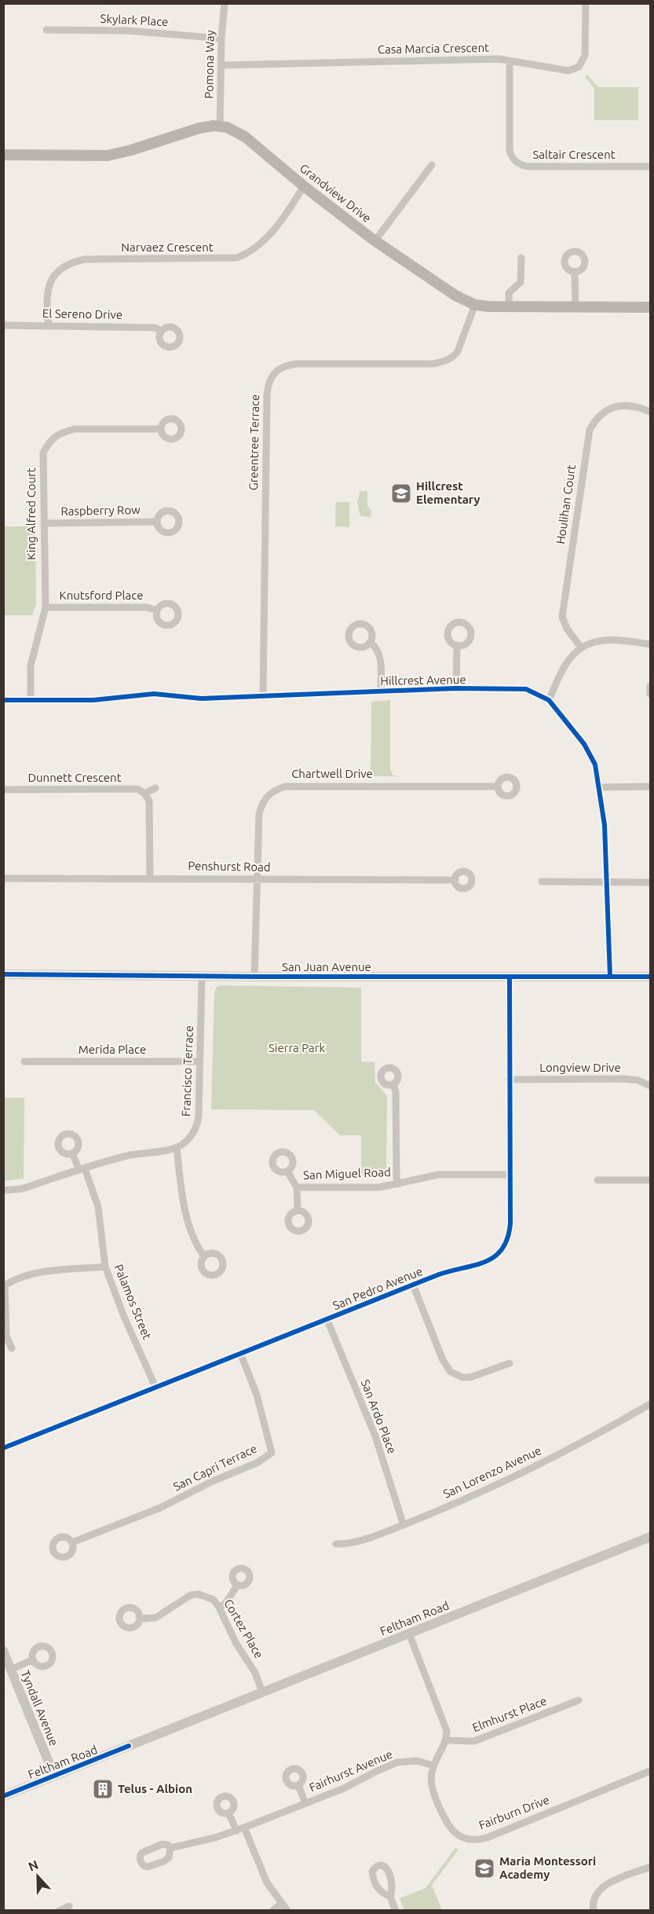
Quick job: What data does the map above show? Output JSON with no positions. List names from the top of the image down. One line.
{"streets":{"main road":["Grandview Drive"],"street":["Skylark Place","Casa Marcia Crescent","Pomona Way","Saltair Crescent","Narvaez Crescent","El Sereno Drive","Greentree Terrace","Houlihan Court","Raspberry Row","King Alfred Court","Knutsford Place","Hillcrest Avenue","Chartwell Drive","Dunnett Crescent","Penshurst Road","San Juan Avenue","Merida Place","Longview Drive","Francisco Terrace","San Miguel Road","San Pedro Avenue","Palamos Street","San Ardo Place","San Capri Terrace","San Lorenzo Avenue","Feltham Road","Cortez Place","Tyndall Avenue","Elmhurst Place","Fairhurst Avenue","Fairburn Drive"]},"crossings":[["Skylark Place","Pomona Way"],["Casa Marcia Crescent","Pomona Way"],["Casa Marcia Crescent","Saltair Crescent"],["Pomona Way","Grandview Drive"],["Grandview Drive","Narvaez Crescent"],["Grandview Drive","Greentree Terrace"],["Narvaez Crescent","El Sereno Drive"],["Greentree Terrace","Hillcrest Avenue"],["Raspberry Row","King Alfred Court"],["King Alfred Court","Knutsford Place"],["King Alfred Court","Hillcrest Avenue"],["Hillcrest Avenue","San Juan Avenue"],["Chartwell Drive","Penshurst Road"],["Chartwell Drive","San Juan Avenue"],["San Juan Avenue","Francisco Terrace"],["San Juan Avenue","San Pedro Avenue"],["Merida Place","Francisco Terrace"],["Longview Drive","San Pedro Avenue"],["San Miguel Road","San Pedro Avenue"],["San Pedro Avenue","Palamos Street"],["San Pedro Avenue","San Ardo Place"],["San Pedro Avenue","San Capri Terrace"],["San Ardo Place","San Lorenzo Avenue"],["Feltham Road","Cortez Place"],["Feltham Road","Tyndall Avenue"],["Elmhurst Place","Fairburn Drive"],["Fairhurst Avenue","Fairburn Drive"]],"parks":["Sierra Park"],"places":{"school or university":["Hillcrest Elementary","Maria Montessori Academy"],"building":["Telus - Albion"]},"north":"top"}
